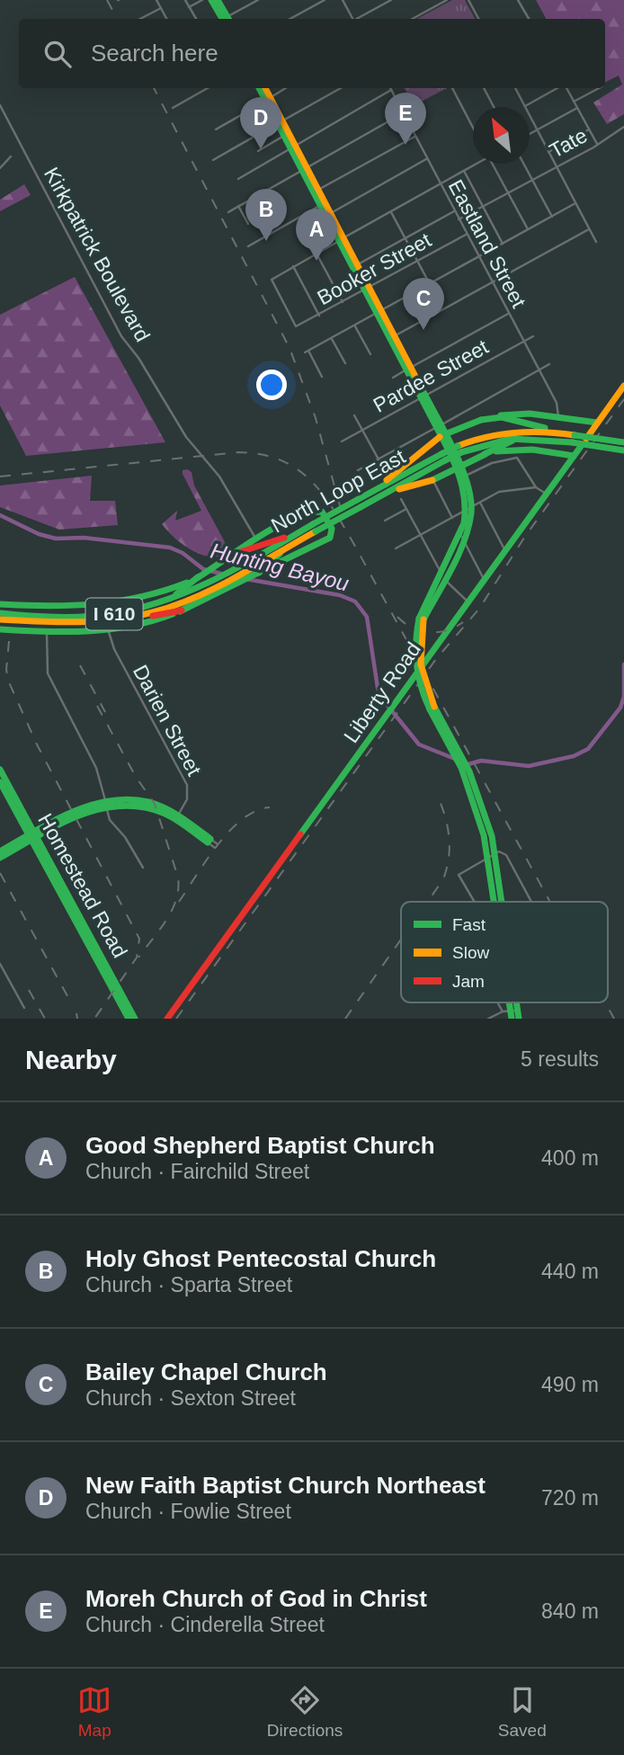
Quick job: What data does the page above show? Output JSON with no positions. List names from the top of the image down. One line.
{"streets":{"main road":["North Loop East","I 610","Liberty Road","Homestead Road"],"street":["Tate","Eastland Street","Kirkpatrick Boulevard","Booker Street","Pardee Street","Darien Street"]},"crossings":[["Tate","Eastland Street"],["Eastland Street","Booker Street"],["Eastland Street","Pardee Street"]],"water":["Hunting Bayou"],"legend":["Fast","Slow","Jam"],"north":"top left","page":{"search":"Search here","pins":["E","D","B","A","C"],"heading":["Nearby","5 results"],"list":[{"mark":"A","name":"Good Shepherd Baptist Church","note":"Church · Fairchild Street","value":"400 m"},{"mark":"B","name":"Holy Ghost Pentecostal Church","note":"Church · Sparta Street","value":"440 m"},{"mark":"C","name":"Bailey Chapel Church","note":"Church · Sexton Street","value":"490 m"},{"mark":"D","name":"New Faith Baptist Church Northeast","note":"Church · Fowlie Street","value":"720 m"},{"mark":"E","name":"Moreh Church of God in Christ","note":"Church · Cinderella Street","value":"840 m"}],"nav":["Map","Directions","Saved"]}}
